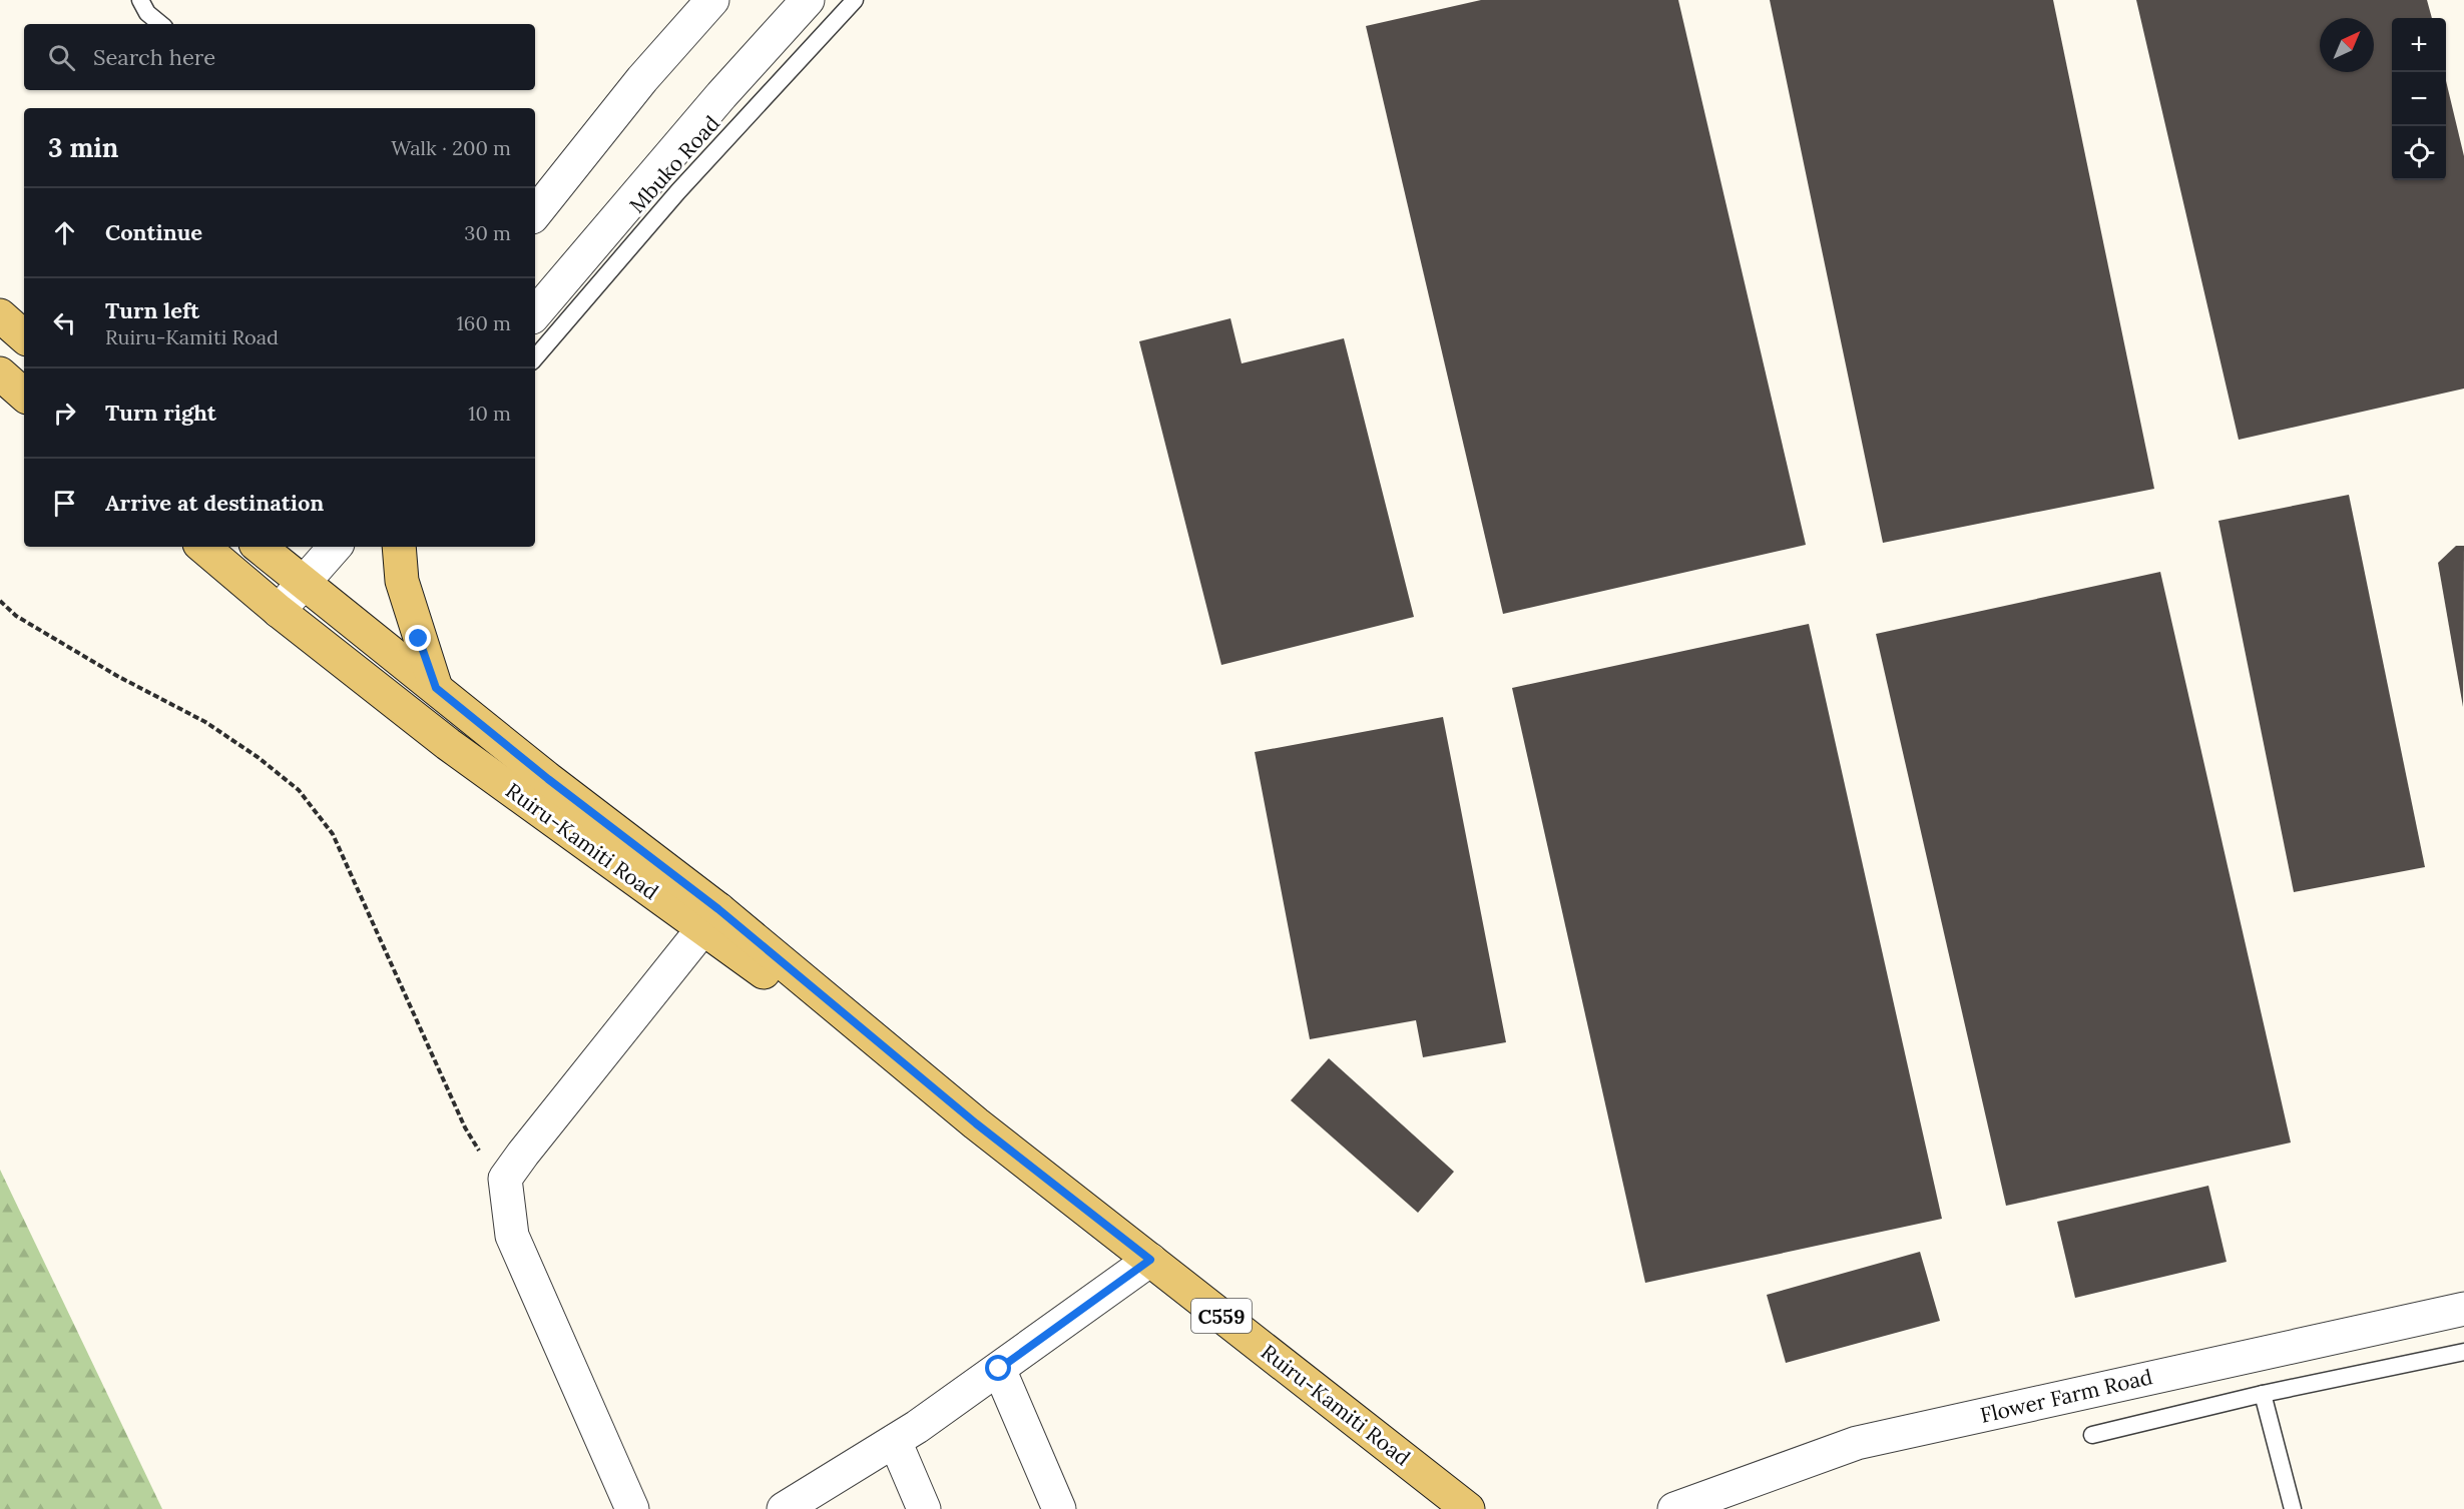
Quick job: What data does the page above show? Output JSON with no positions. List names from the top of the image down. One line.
{"streets":{"main road":["Ruiru-Kamiti Road","C559"],"street":["Flower Farm Road"],"lane":["Mbuko Road"]},"north":"top right","page":{"map_buttons":["+","−"],"search":"Search here","heading":["3 min","Walk · 200 m"],"list":[["Continue","30 m"],["Turn left","Ruiru-Kamiti Road","160 m"],["Turn right","10 m"],"Arrive at destination"]}}
